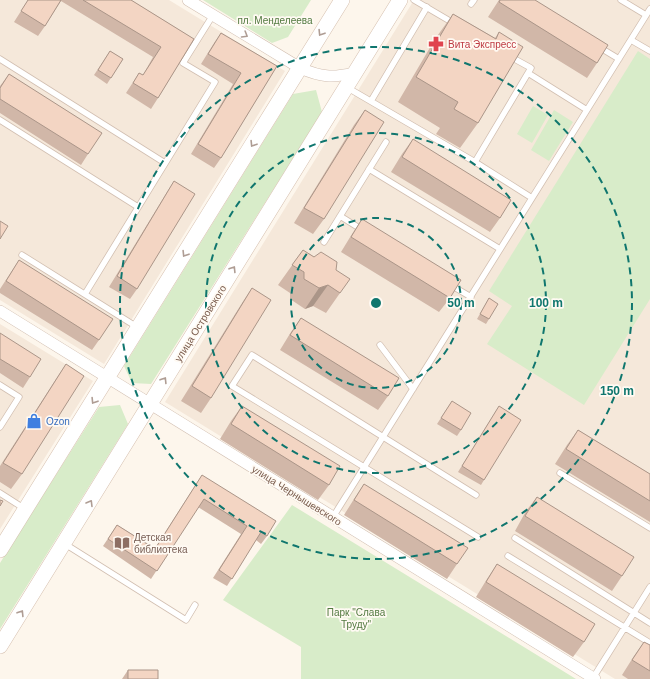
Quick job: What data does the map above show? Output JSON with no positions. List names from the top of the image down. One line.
{"streets":{"main road":["улица Островского"],"street":["улица Чернышевского"]},"crossings":[["улица Островского","улица Чернышевского"]],"parks":["пл. Менделеева","Парк \"Слава Труду\""],"places":{"pharmacy":["Вита Экспресс"],"shop":["Ozon"],"library":["Детская библиотека"]},"rings":["50 m","100 m","150 m"]}
